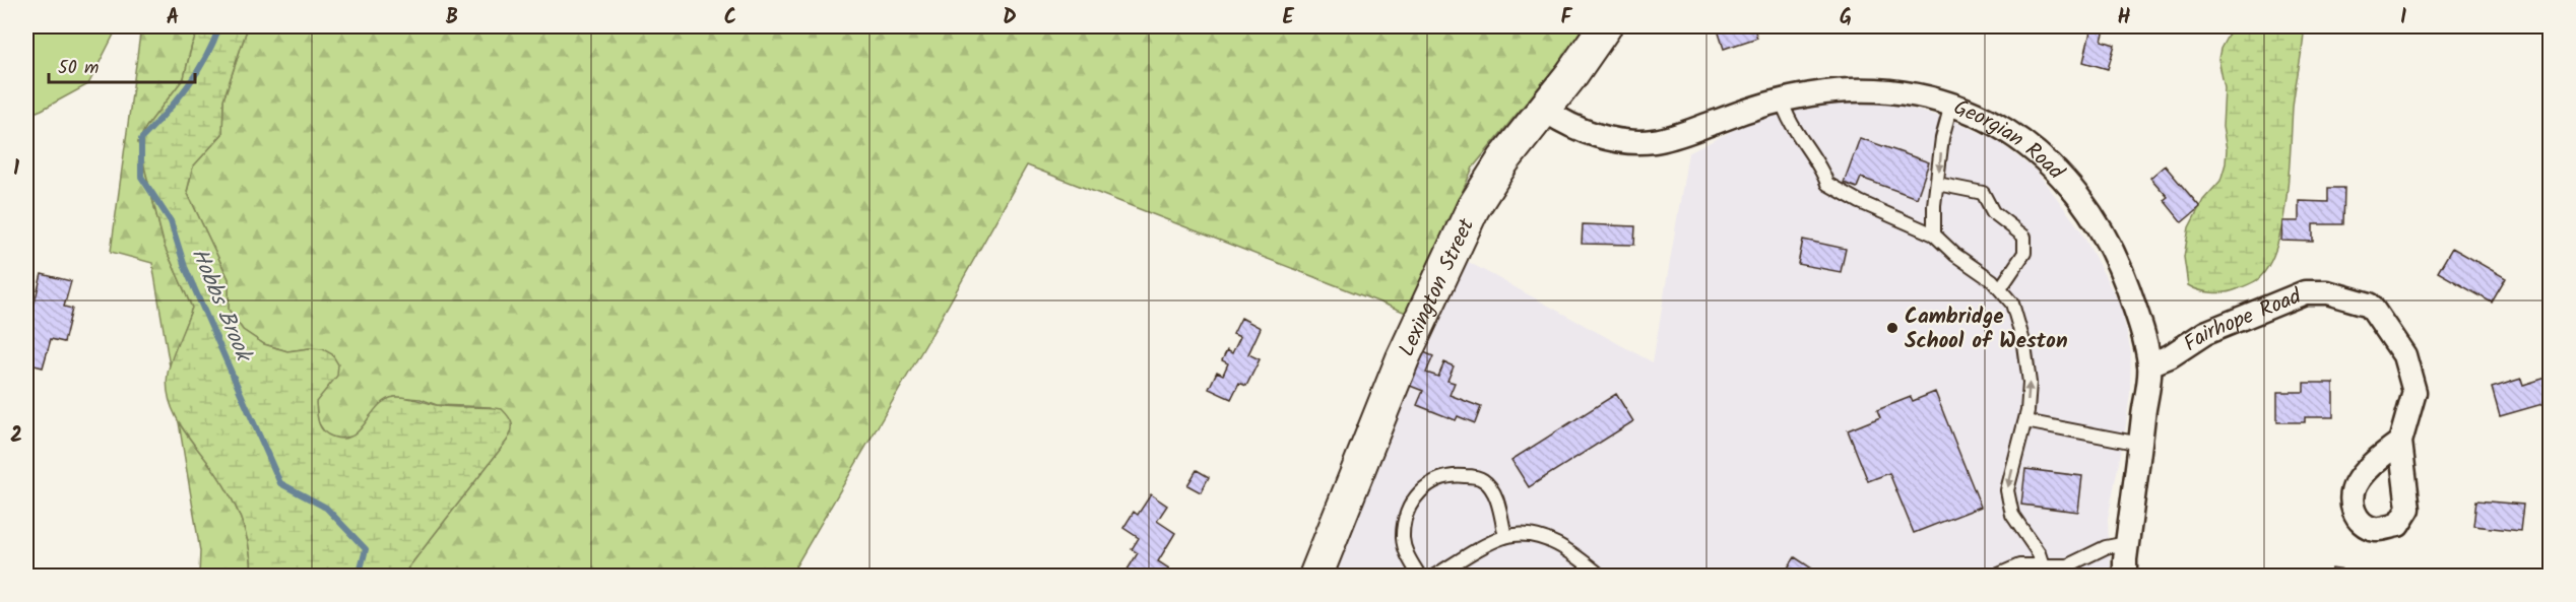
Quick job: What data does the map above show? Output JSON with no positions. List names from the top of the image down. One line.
{"streets":{"street":["Georgian Road","Lexington Street","Fairhope Road"]},"crossings":[["Georgian Road","Lexington Street"],["Georgian Road","Fairhope Road"]],"water":["Hobbs Brook"],"places":["Cambridge School of Weston"],"scale_bar":"50 m","grid":{"columns":["A","B","C","D","E","F","G","H","I"],"rows":["1","2"]}}
